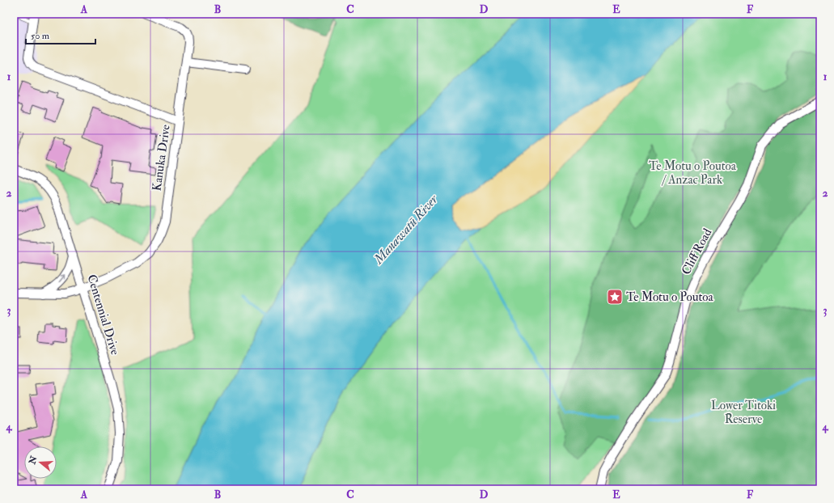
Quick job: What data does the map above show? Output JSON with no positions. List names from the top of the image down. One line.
{"streets":{"street":["Kanuka Drive","Cliff Road","Centennial Drive"]},"crossings":[["Kanuka Drive","Centennial Drive"]],"water":["Manawatū River"],"parks":["Te Motu o Poutoa / Anzac Park","Lower Titoki Reserve"],"places":{"place":["Te Motu o Poutoa"]},"scale_bar":"50 m","north":"left","grid":{"columns":["A","B","C","D","E","F"],"rows":["1","2","3","4"]}}
